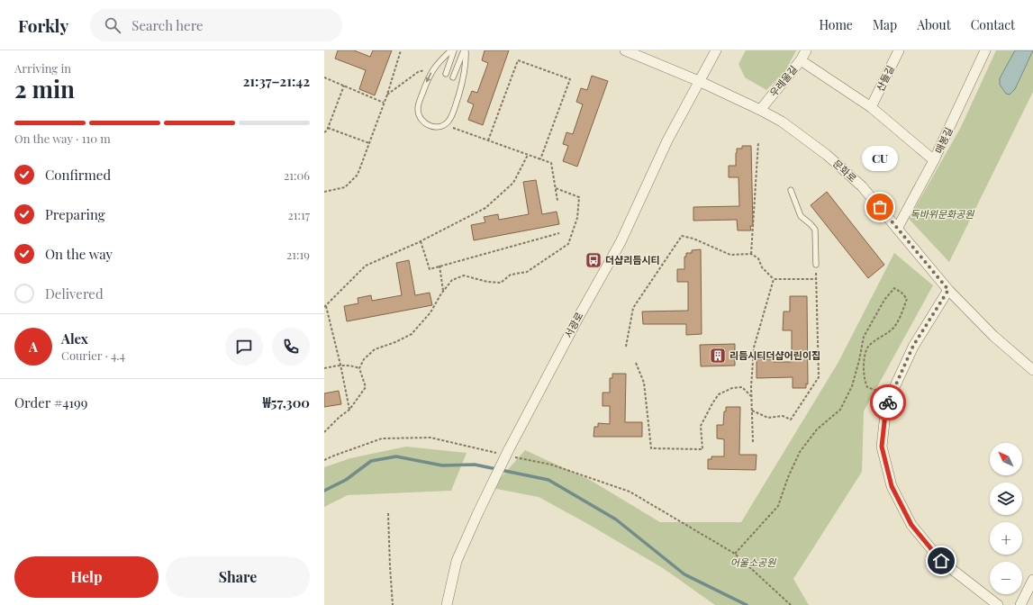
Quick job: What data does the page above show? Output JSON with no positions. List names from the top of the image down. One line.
{"streets":{"street":["산들길","우레울길","매봉길","문화로","서광로"]},"crossings":[["우레울길","문화로"],["매봉길","문화로"],["문화로","서광로"]],"parks":["독바위문화공원","어울소공원"],"places":{"other":["CU"],"bus stop":["더샵리듬시티"],"building":["리듬시티더샵어린이집"]},"north":"top left","page":{"header":"Forkly","search":"Search here","nav":["Home","Map","About","Contact"],"heading":["2 min","Arriving in","21:37–21:42"],"panel":["Alex","Courier · 4.4","Order #4199","₩57,300"],"bar":"On the way · 110 m","bubble":"CU","list":[["Confirmed","21:06"],["Preparing","21:17"],["On the way","21:19"],"Delivered"],"round":"A","map_buttons":["+","−"],"buttons":["Help","Share"]}}
